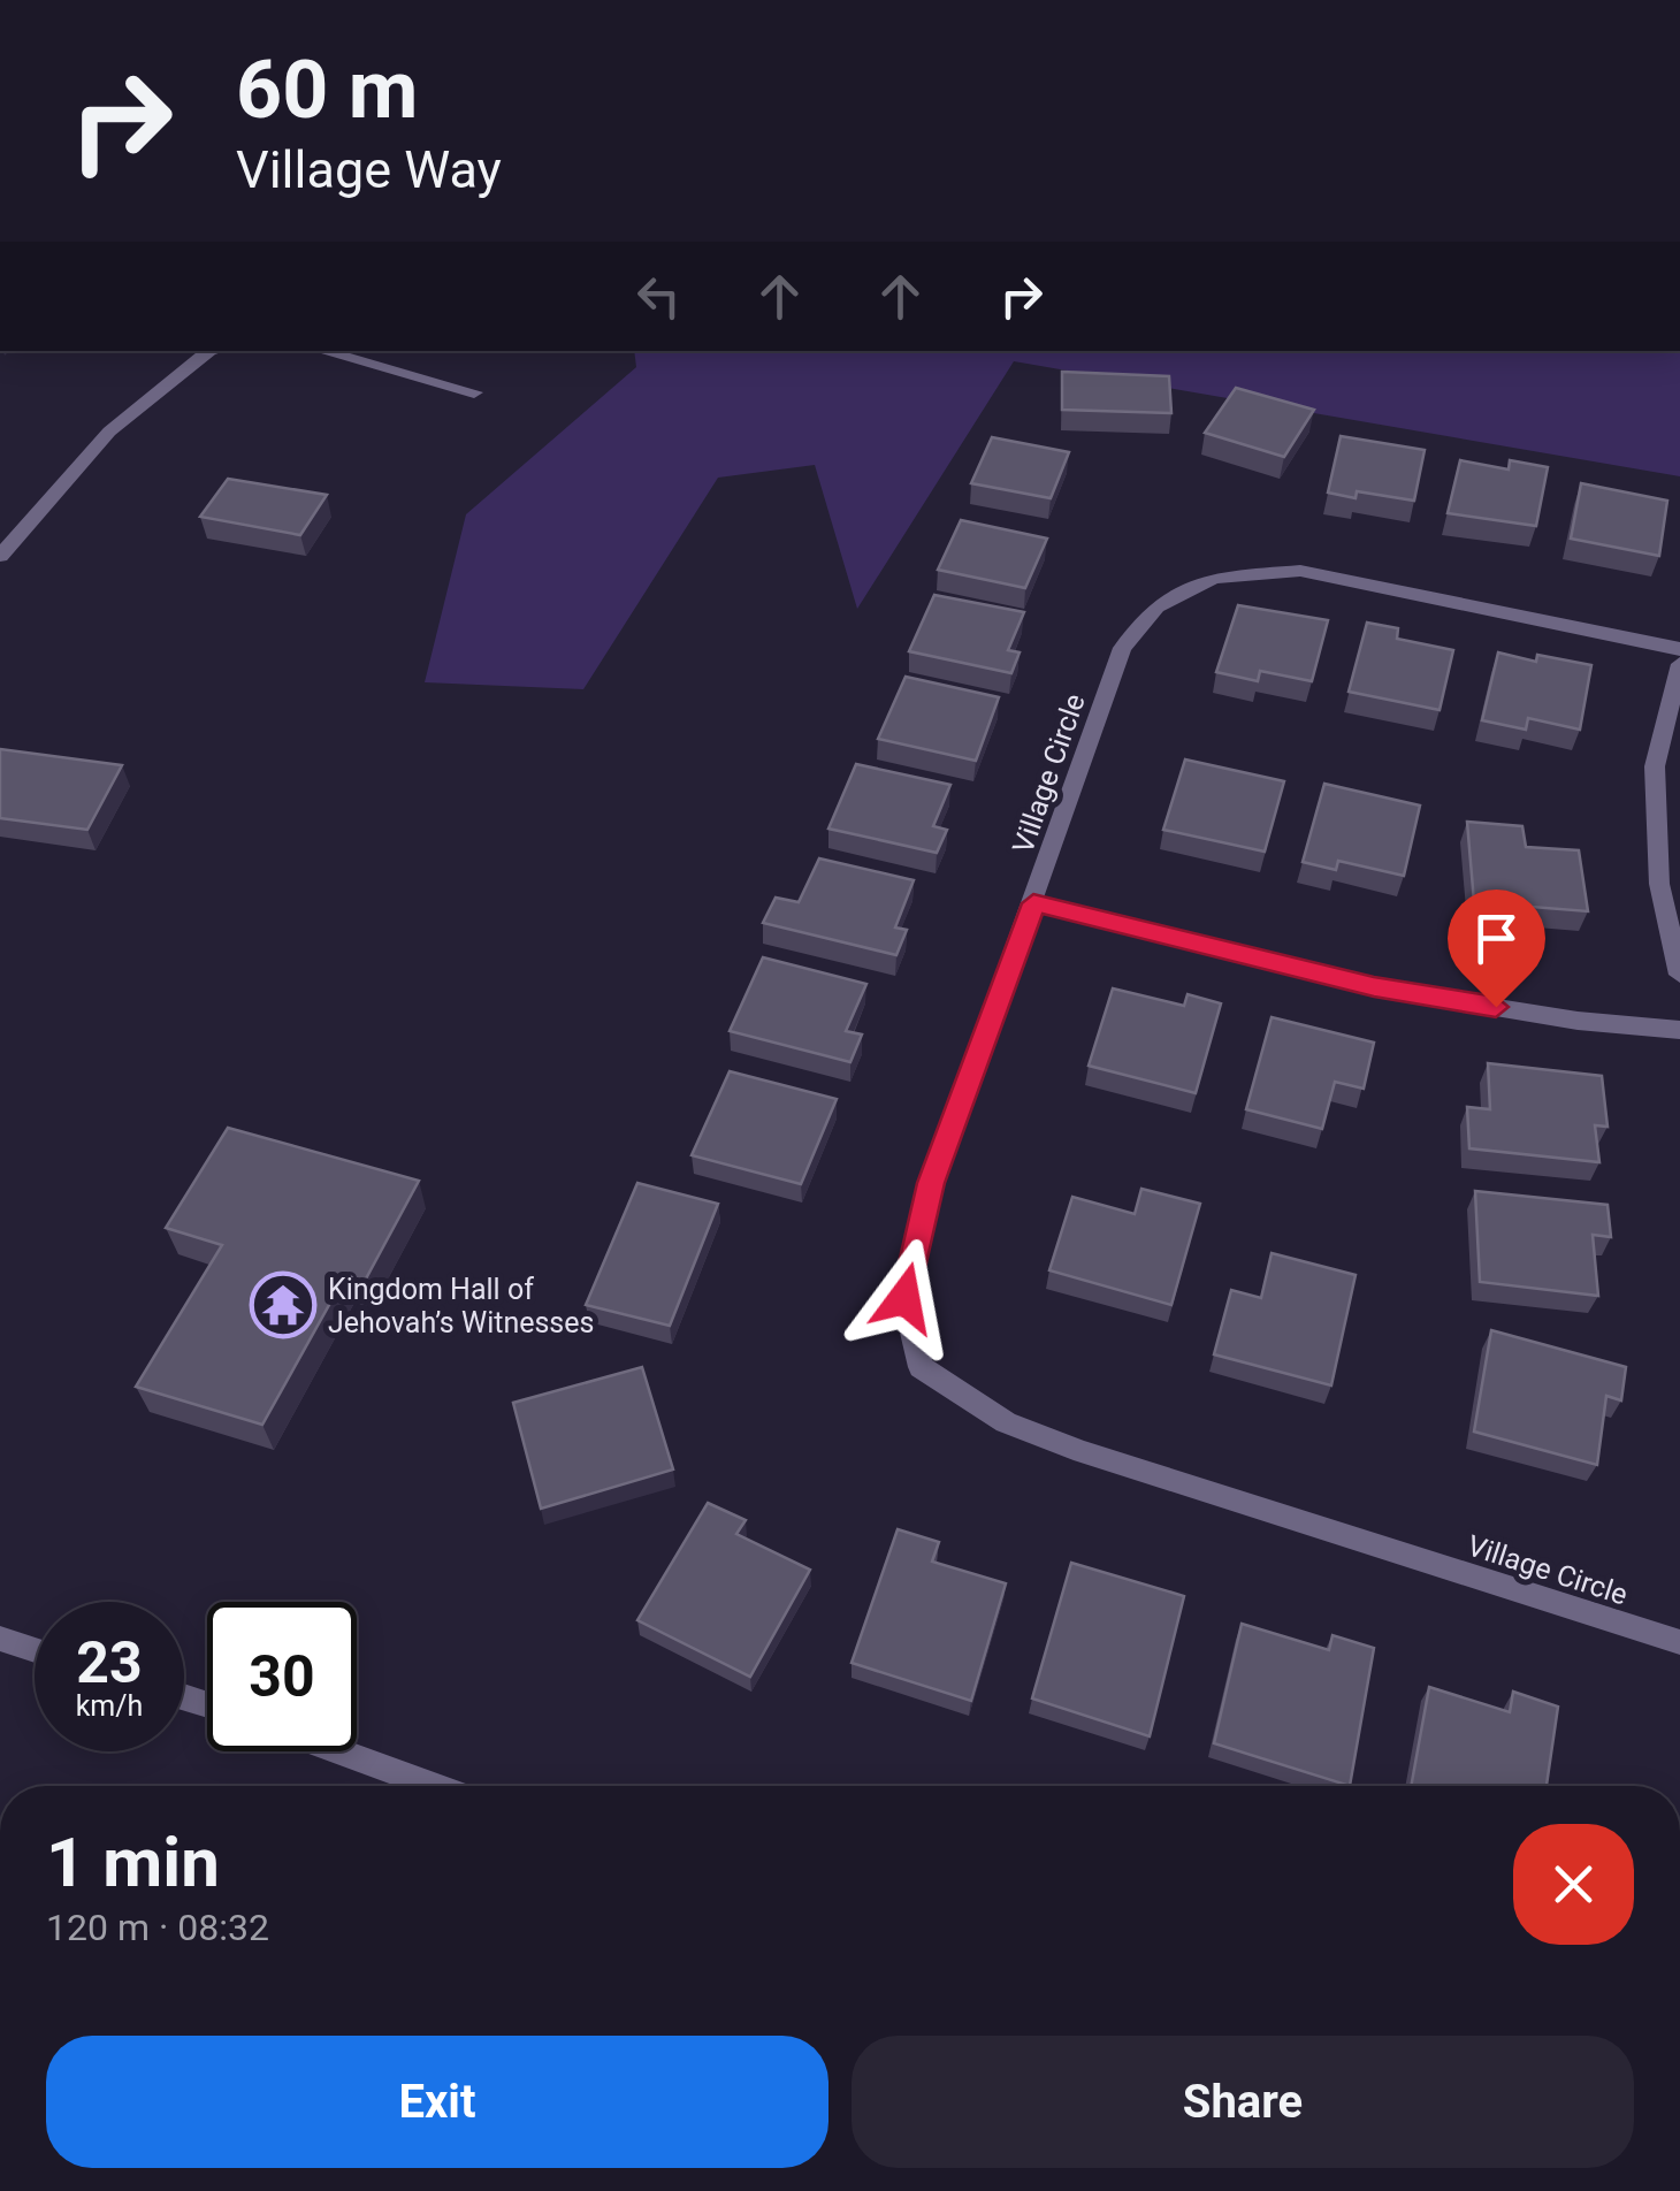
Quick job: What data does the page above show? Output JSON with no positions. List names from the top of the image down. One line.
{"streets":{"street":["Village Circle"]},"places":{"temple":["Kingdom Hall of Jehovah’s Witnesses"]},"page":{"turn":["60 m","Village Way"],"speed":"23 km/h","limit":"30","heading":["1 min","120 m · 08:32"],"buttons":["Exit","Share"]}}
